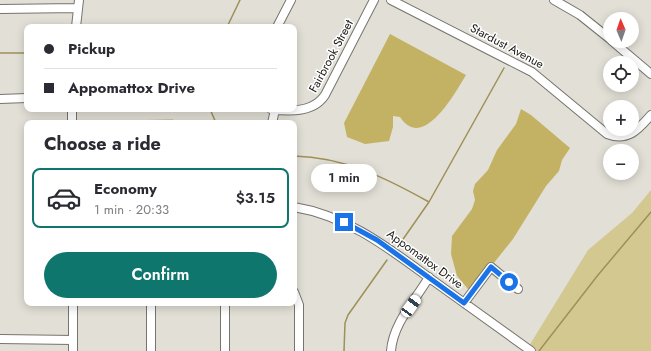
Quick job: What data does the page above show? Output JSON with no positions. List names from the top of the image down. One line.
{"streets":{"street":["Stardust Avenue","Fairbrook Street","Appomattox Drive"]},"north":"top","page":{"map_buttons":["+","−"],"banner":["Pickup","Appomattox Drive"],"heading":"Choose a ride","bubble":"1 min","list":[{"name":"Economy","note":"1 min · 20:33","value":"$3.15"}],"buttons":"Confirm"}}
